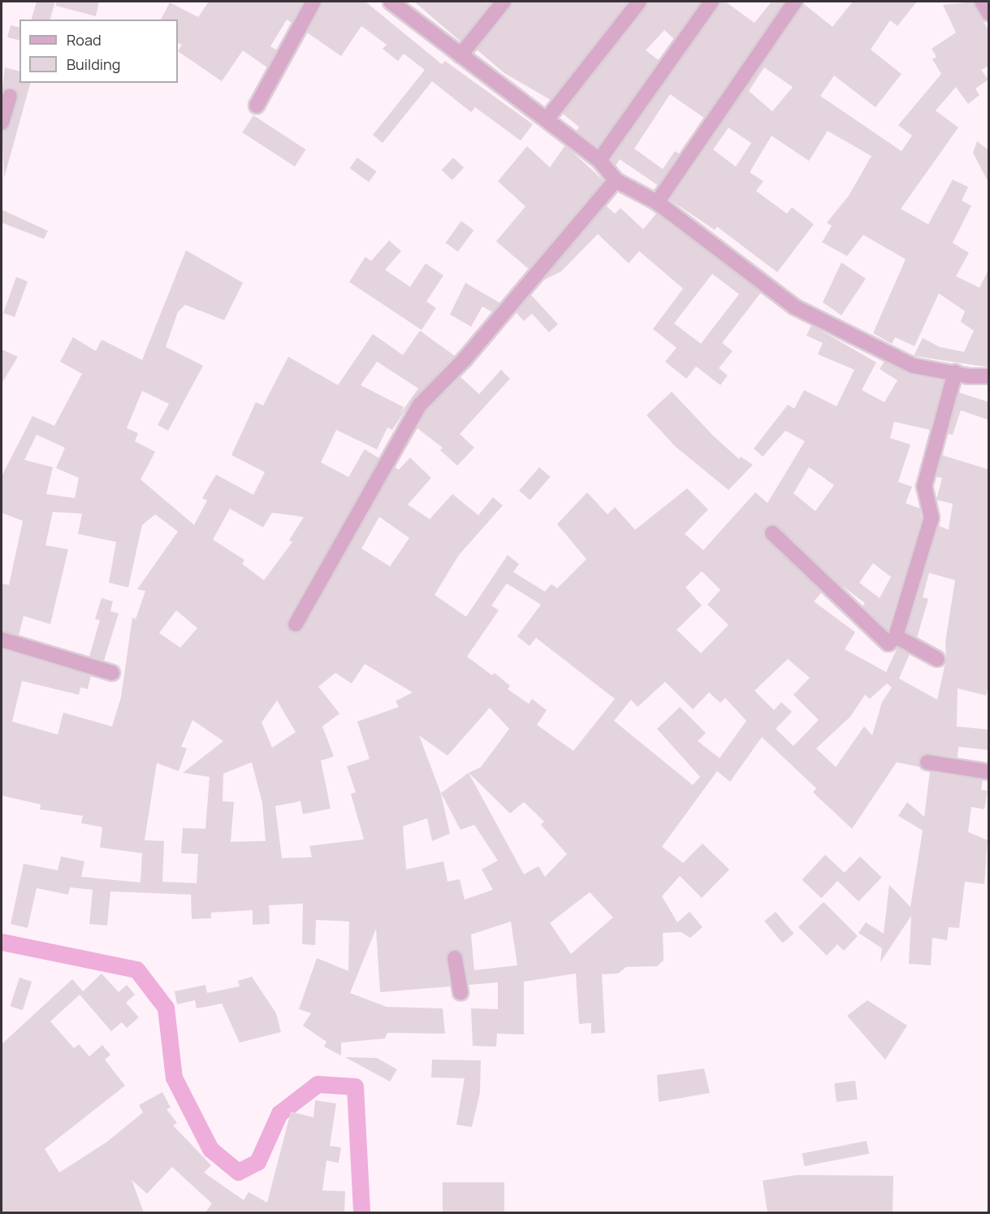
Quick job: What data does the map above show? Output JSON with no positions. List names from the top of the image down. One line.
{"legend":["Road","Building"]}
